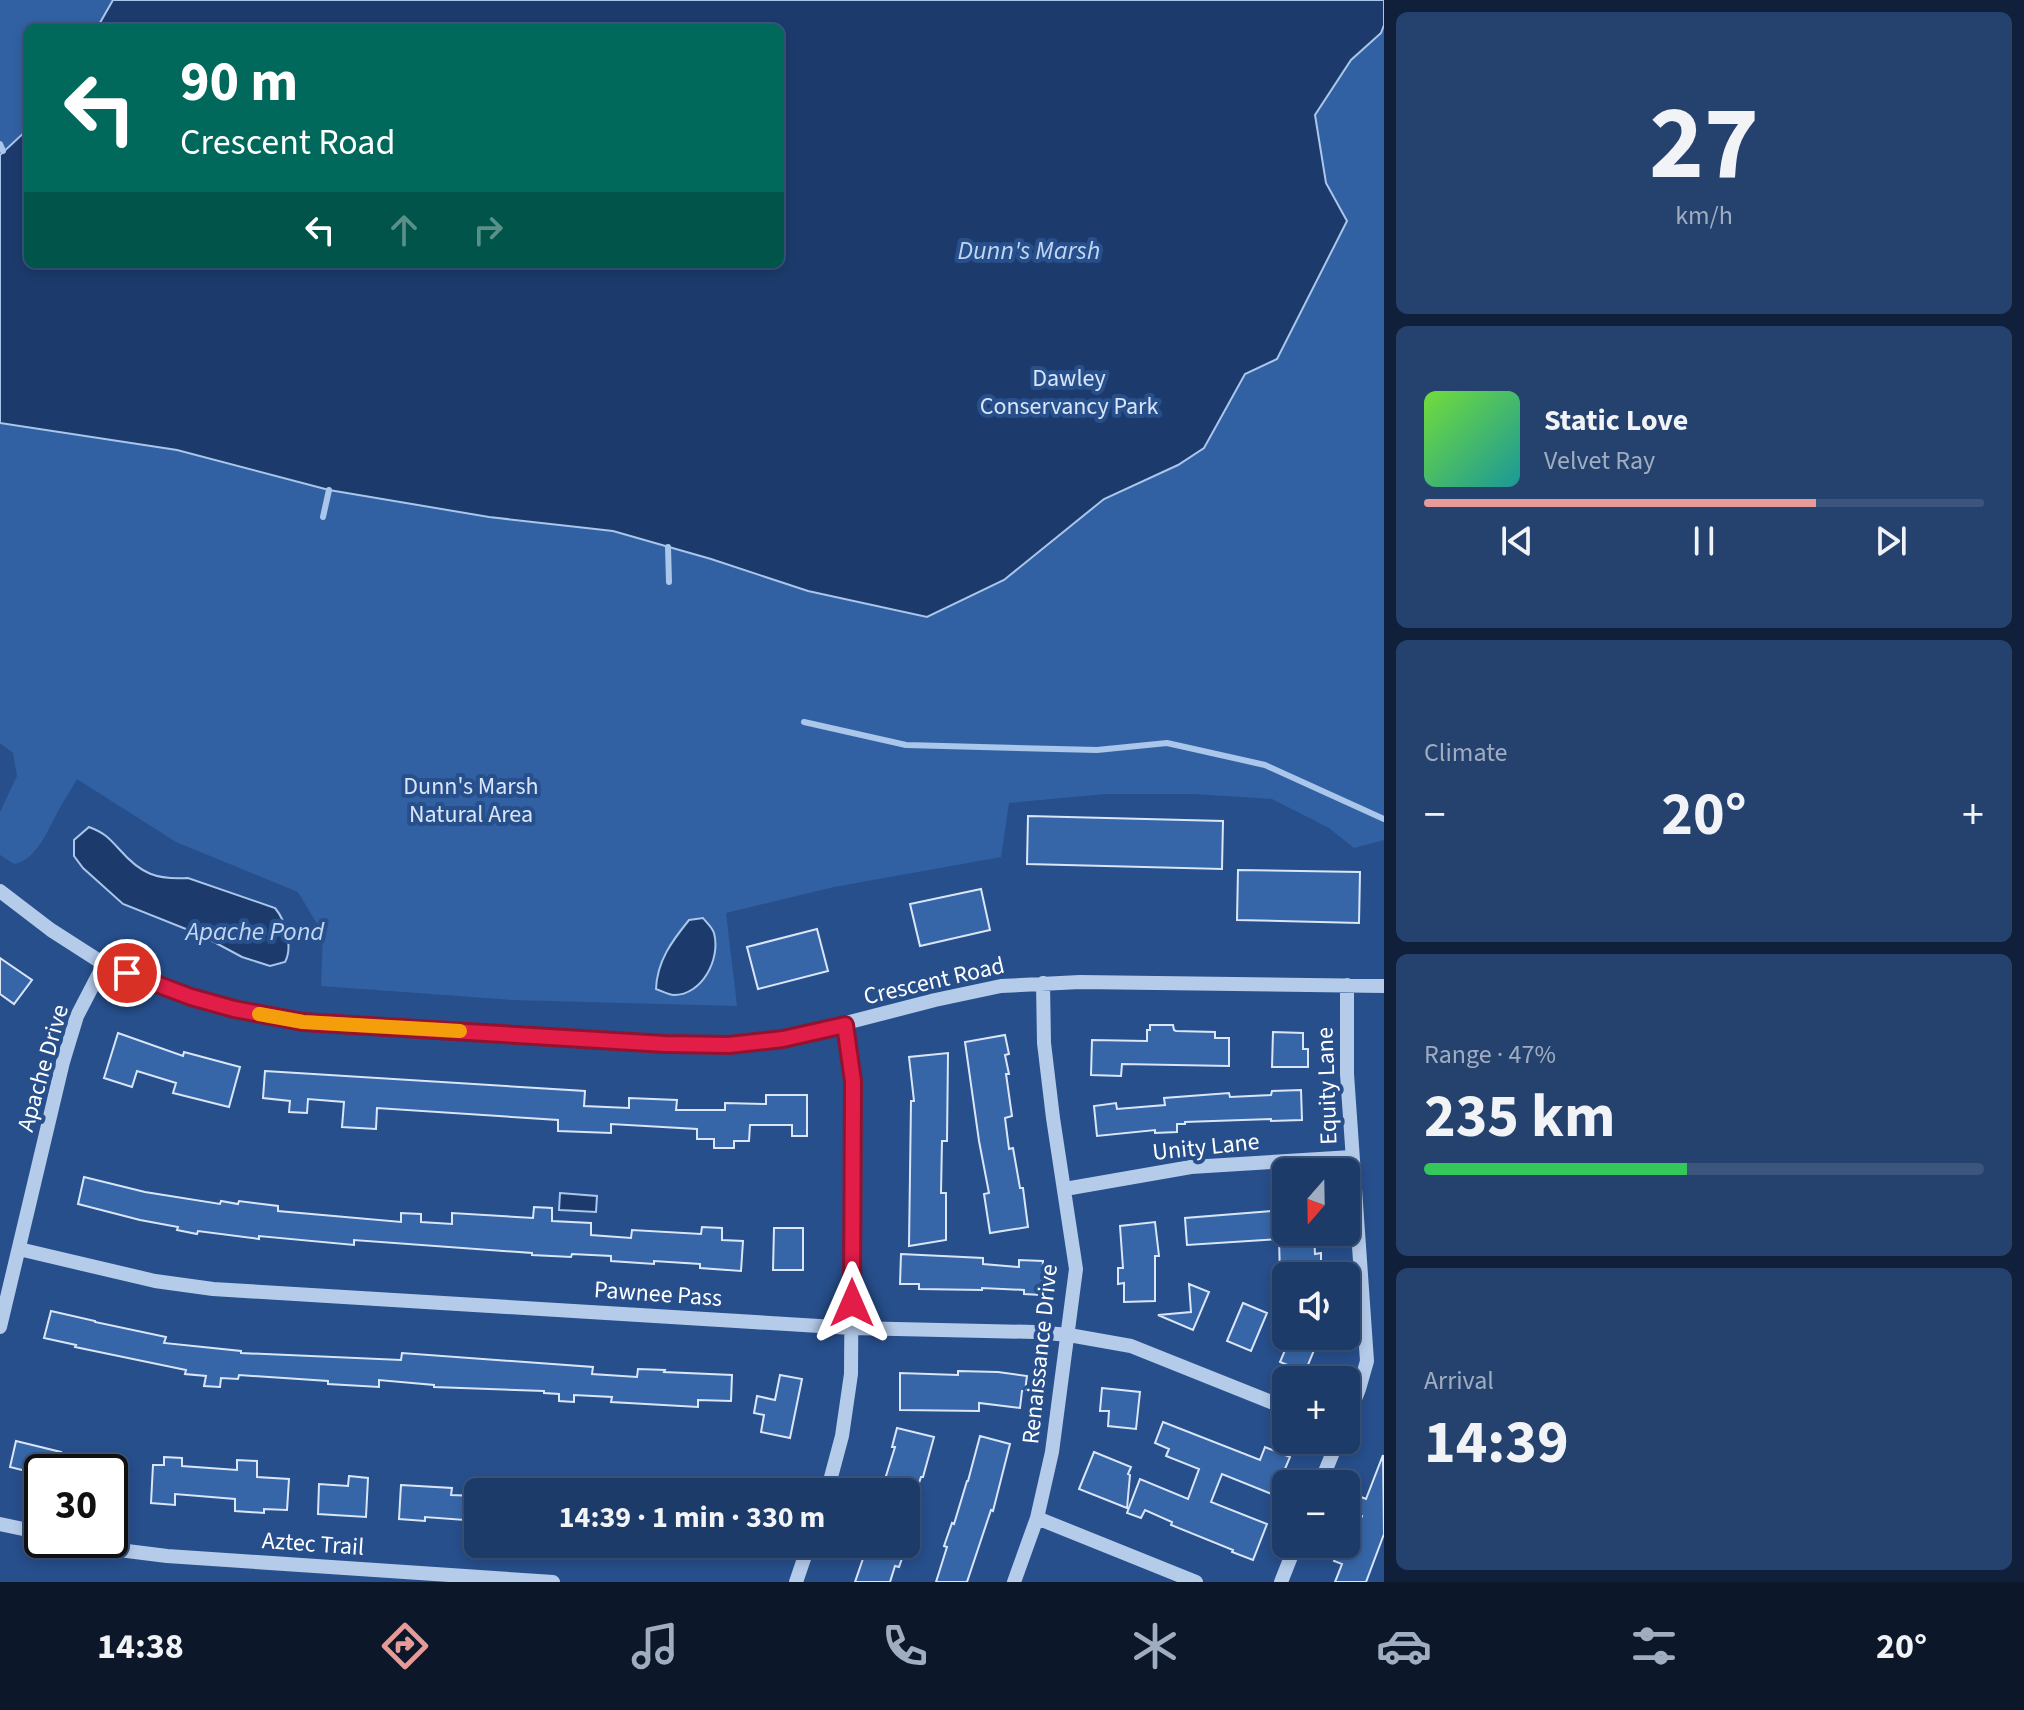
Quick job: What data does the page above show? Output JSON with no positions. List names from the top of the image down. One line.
{"streets":{"street":["Crescent Road","Apache Drive","Equity Lane","Unity Lane","Pawnee Pass","Renaissance Drive","Aztec Trail"]},"crossings":[["Crescent Road","Apache Drive"],["Crescent Road","Equity Lane"],["Crescent Road","Renaissance Drive"],["Apache Drive","Pawnee Pass"],["Equity Lane","Unity Lane"],["Unity Lane","Renaissance Drive"],["Pawnee Pass","Renaissance Drive"]],"water":["Dunn's Marsh","Apache Pond"],"parks":["Dawley Conservancy Park","Dunn's Marsh Natural Area"],"north":"bottom","page":{"tile":[["27","km/h"],"Climate",["Range · 47%","235 km"],["Arrival","14:39"]],"turn":["90 m","Crescent Road"],"song":["Static Love","Velvet Ray"],"heat":["−","20°","+"],"map_buttons":["+","−"],"limit":"30","trip":"14:39 · 1 min · 330 m","tabs":["14:38","20°"]}}
